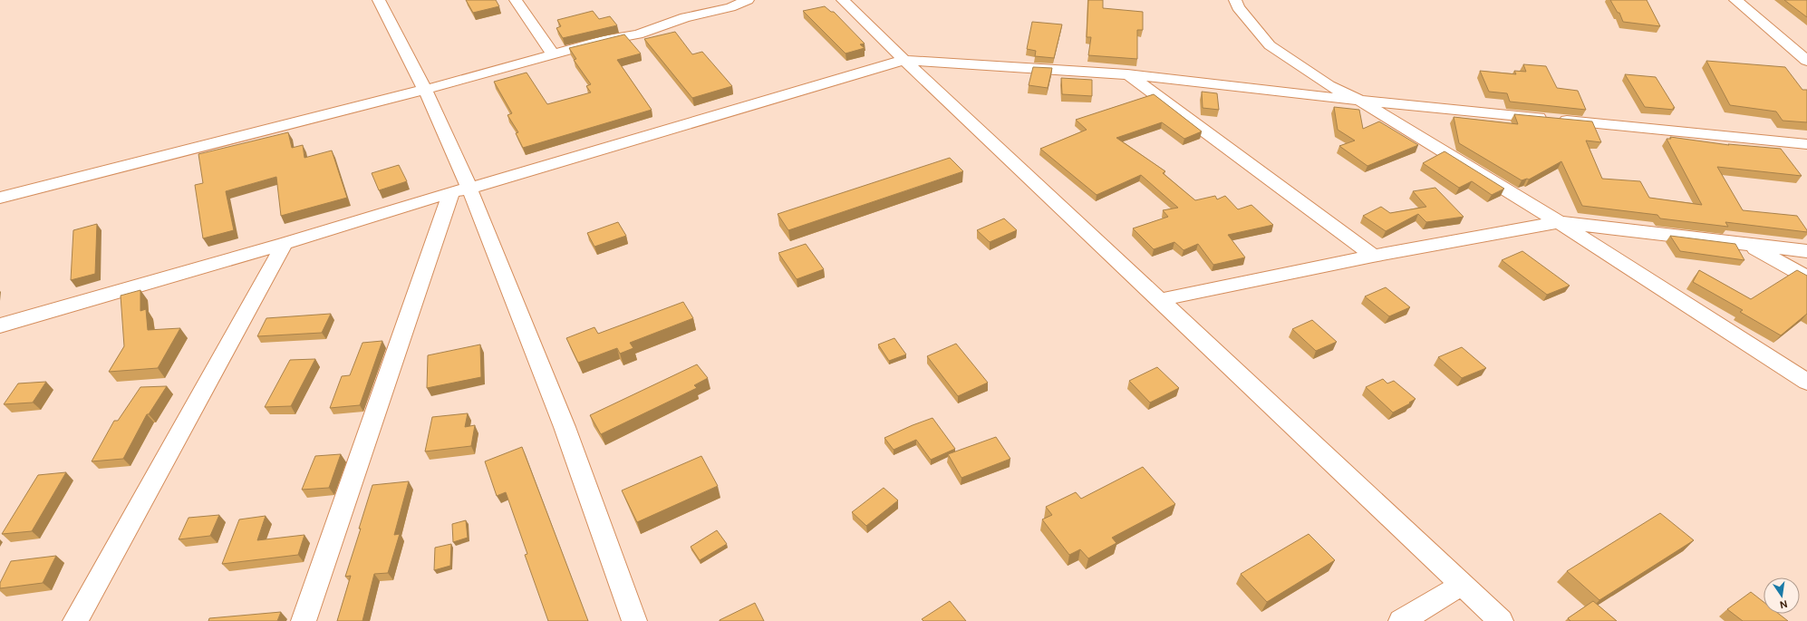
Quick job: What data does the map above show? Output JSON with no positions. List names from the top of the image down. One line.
{"north":"bottom"}
